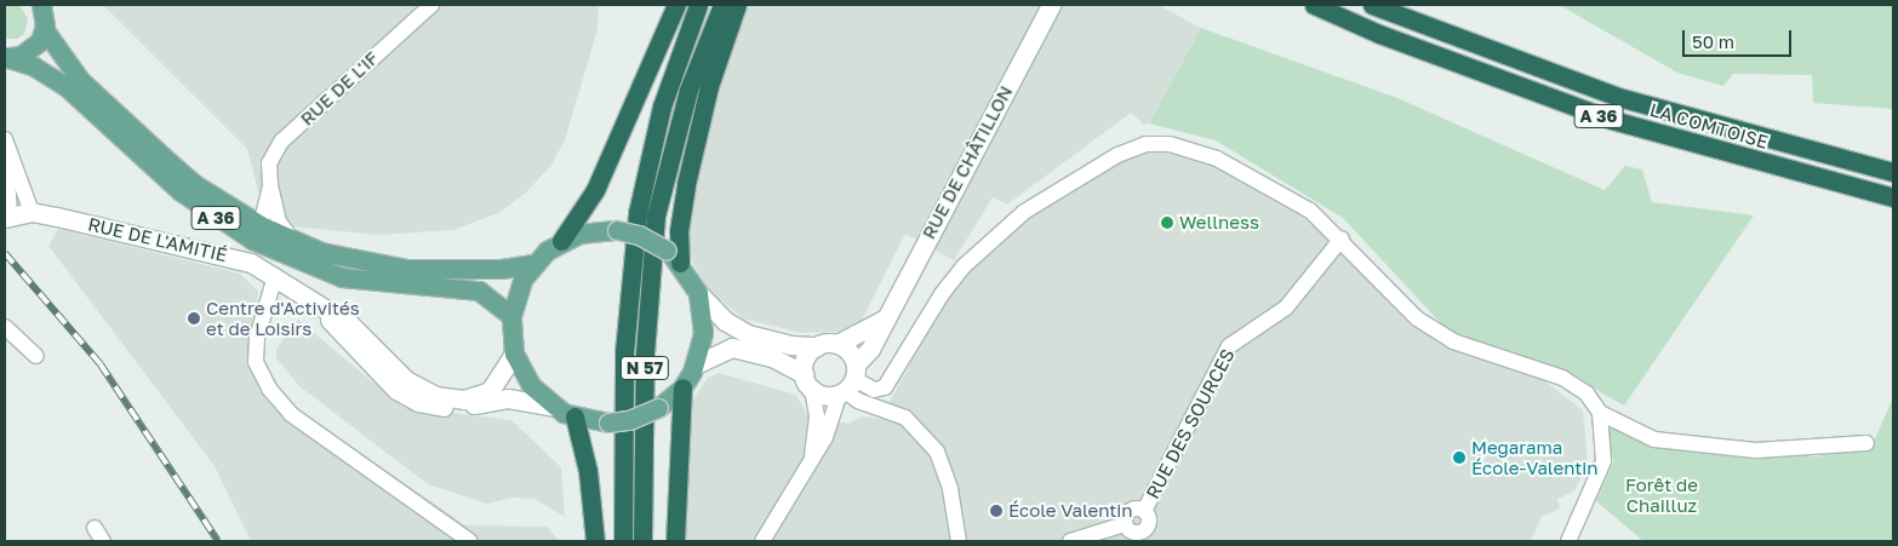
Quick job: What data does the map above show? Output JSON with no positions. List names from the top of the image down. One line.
{"streets":{"highway":["A 36","LA COMTOISE","N 57"],"street":["RUE DE L'IF","RUE DE CHÂTILLON","RUE DE L'AMITIÉ","RUE DES SOURCES"]},"crossings":[["A 36","RUE DE L'AMITIÉ"],["A 36","N 57"],["RUE DE CHÂTILLON","N 57"],["RUE DE L'AMITIÉ","N 57"]],"parks":["Forêt de Chailluz"],"places":["Wellness","Centre d'Activités et de Loisirs","Megarama École-Valentin","École Valentin"],"scale_bar":"50 m"}
